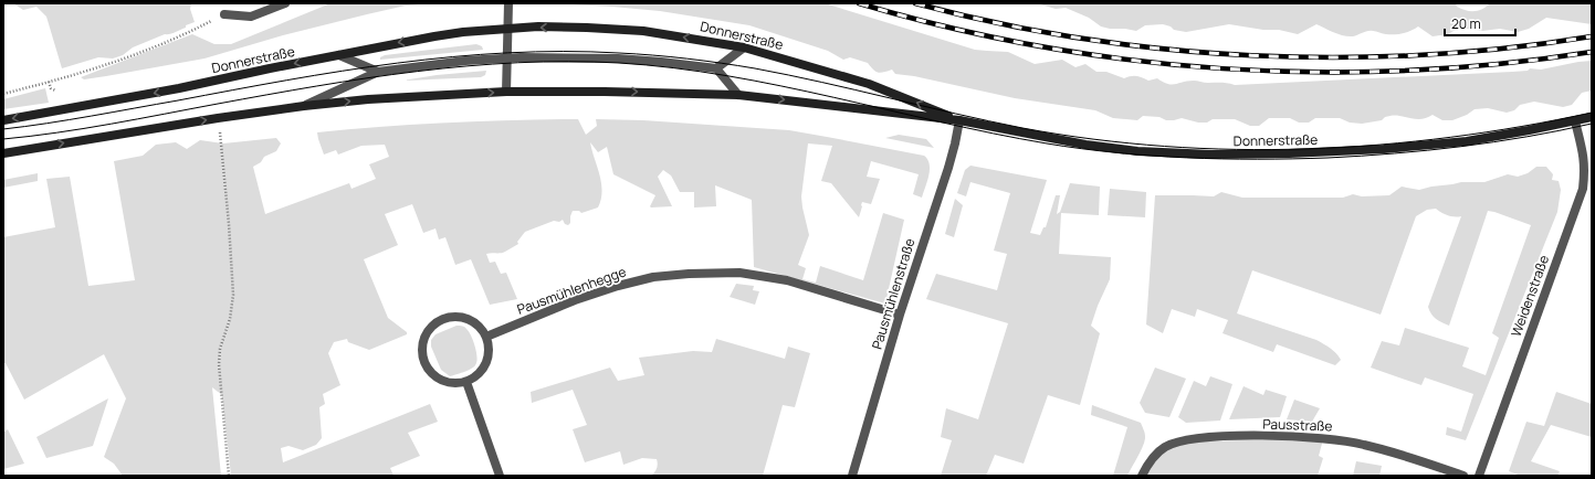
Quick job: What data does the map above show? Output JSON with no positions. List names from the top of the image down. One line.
{"streets":{"main road":["Donnerstraße"],"street":["Pausmühlenhegge","Pausmühlenstraße","Weidenstraße","Pausstraße"]},"crossings":[["Donnerstraße","Pausmühlenstraße"],["Donnerstraße","Weidenstraße"],["Pausmühlenhegge","Pausmühlenstraße"]],"scale_bar":"20 m"}
